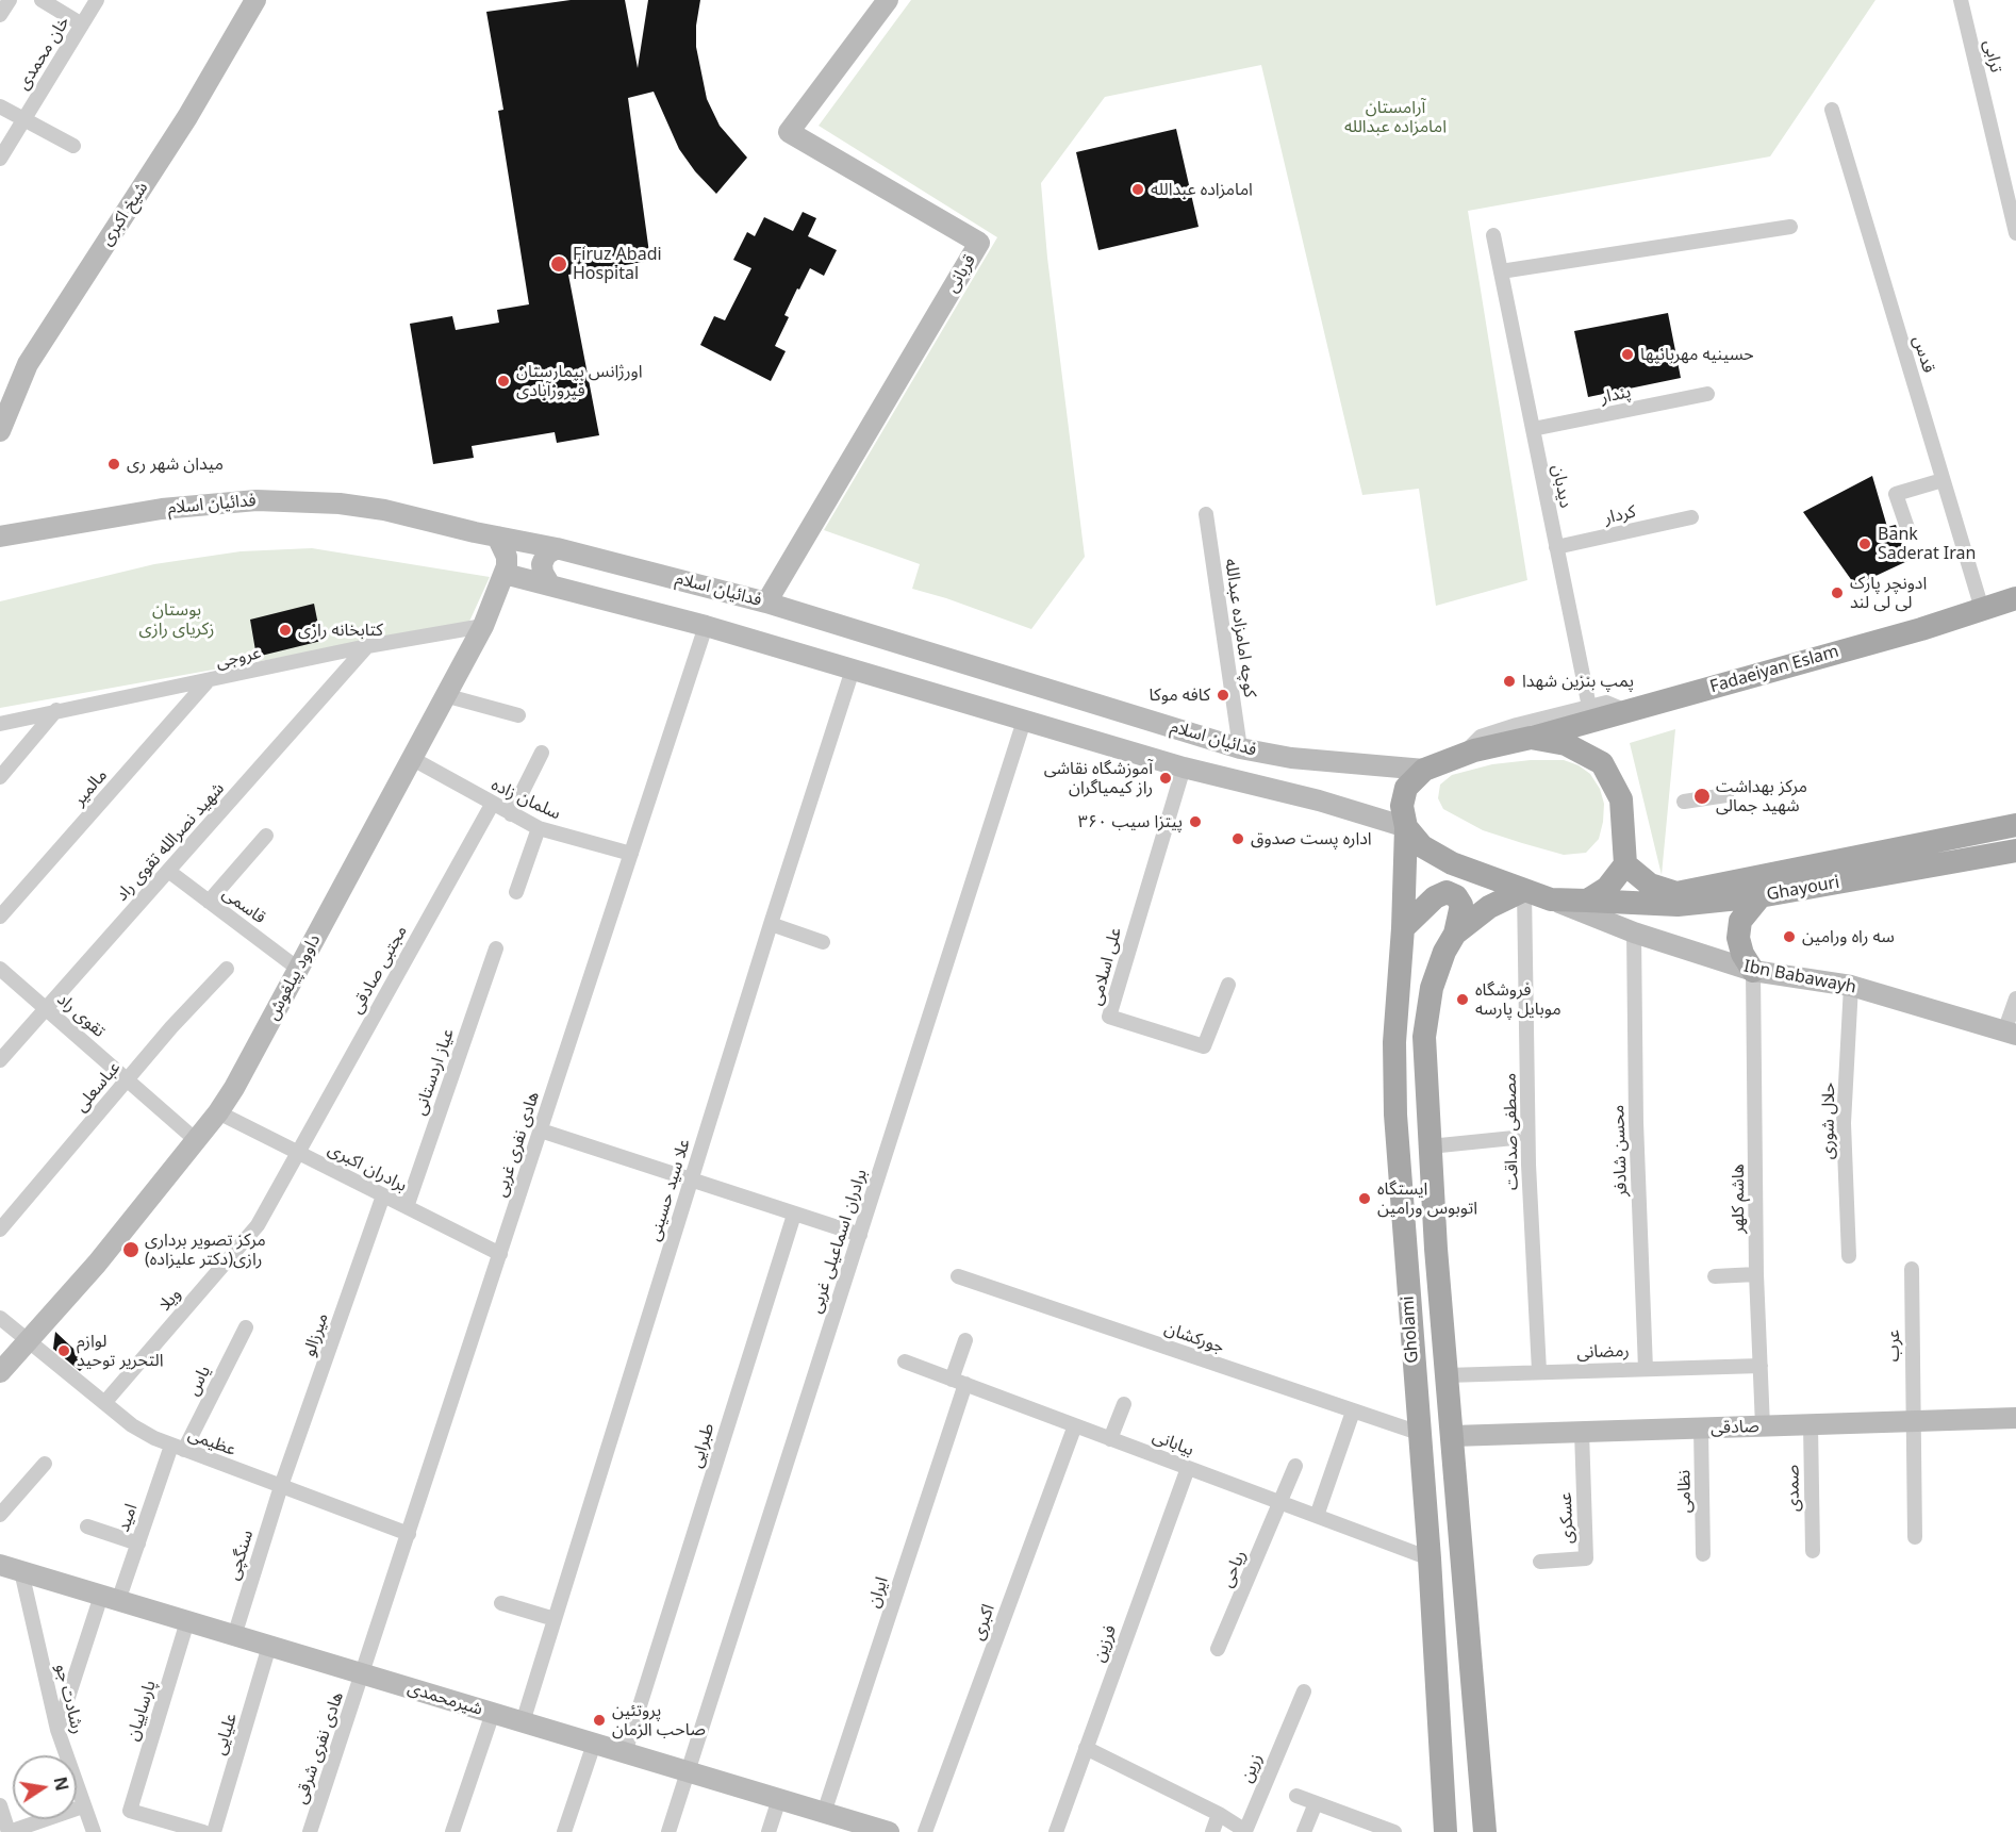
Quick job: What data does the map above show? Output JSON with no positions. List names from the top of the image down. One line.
{"streets":{"main road":["شیخ اکبری","قربانی","فدائیان اسلام","Fadaeiyan Eslam","Ghayouri","داوود پیلغوش","Ibn Babawayh","Gholami","صادقی","شیرمحمدی"],"street":["خان محمدی","ترابی","قدس","پندار","دیدبان","کردار","کوچه امامزاده عبدالله","عروجی","مالمیر","سلمان زاده","شهید نصرالله تقوی راد","قاسمی","علی اسلامی","مجتبی صادقی","تقوی راد","عیاز اردستانی","عباسعلی","حلال شوری","مصطفی صداقت","هادی نفری غربی","محسن شادفر","برادران اکبری","علا سید حسینی","هاشم کلهر","برادران اسماعیلی غربی","ویلا","میرزالو","جورکشان","عرب","رمضانی","یاس","عظیمی","بیابانی","طبرایی","صمدی","نظامی","امید","عسکری","سنگچی","ریاحی","ایران","اکبری","فرزین","رشادت جو","پارساییان","علیایی","هادی نفری شرقی","زرین"]},"crossings":[["قربانی","فدائیان اسلام"],["قدس","Fadaeiyan Eslam"],["پندار","دیدبان"],["دیدبان","کردار"],["فدائیان اسلام","کوچه امامزاده عبدالله"],["فدائیان اسلام","Fadaeiyan Eslam"],["فدائیان اسلام","Ghayouri"],["فدائیان اسلام","علی اسلامی"],["فدائیان اسلام","داوود پیلغوش"],["فدائیان اسلام","Ibn Babawayh"],["فدائیان اسلام","مصطفی صداقت"],["فدائیان اسلام","هادی نفری غربی"],["فدائیان اسلام","علا سید حسینی"],["فدائیان اسلام","برادران اسماعیلی غربی"],["فدائیان اسلام","Gholami"],["عروجی","مالمیر"],["عروجی","شهید نصرالله تقوی راد"],["عروجی","داوود پیلغوش"],["Fadaeiyan Eslam","Ghayouri"],["Fadaeiyan Eslam","Ibn Babawayh"],["Fadaeiyan Eslam","مصطفی صداقت"],["Fadaeiyan Eslam","Gholami"],["سلمان زاده","مجتبی صادقی"],["سلمان زاده","داوود پیلغوش"],["سلمان زاده","هادی نفری غربی"],["شهید نصرالله تقوی راد","قاسمی"],["شهید نصرالله تقوی راد","تقوی راد"],["Ghayouri","Ibn Babawayh"],["Ghayouri","مصطفی صداقت"],["Ghayouri","Gholami"],["قاسمی","داوود پیلغوش"],["مجتبی صادقی","برادران اکبری"],["مجتبی صادقی","ویلا"],["داوود پیلغوش","تقوی راد"],["داوود پیلغوش","برادران اکبری"],["داوود پیلغوش","عظیمی"],["Ibn Babawayh","حلال شوری"],["Ibn Babawayh","مصطفی صداقت"],["Ibn Babawayh","محسن شادفر"],["Ibn Babawayh","هاشم کلهر"],["Ibn Babawayh","Gholami"],["تقوی راد","عباسعلی"],["عیاز اردستانی","برادران اکبری"],["مصطفی صداقت","Gholami"],["مصطفی صداقت","رمضانی"],["هادی نفری غربی","برادران اکبری"],["هادی نفری غربی","عظیمی"],["هادی نفری غربی","شیرمحمدی"],["هادی نفری غربی","هادی نفری شرقی"],["محسن شادفر","رمضانی"],["برادران اکبری","ویلا"],["برادران اکبری","میرزالو"],["علا سید حسینی","شیرمحمدی"],["هاشم کلهر","رمضانی"],["هاشم کلهر","صادقی"],["برادران اسماعیلی غربی","شیرمحمدی"],["ویلا","عظیمی"],["Gholami","جورکشان"],["Gholami","رمضانی"],["Gholami","صادقی"],["Gholami","بیابانی"],["میرزالو","عظیمی"],["میرزالو","سنگچی"],["عرب","صادقی"],["یاس","عظیمی"],["یاس","امید"],["صادقی","صمدی"],["صادقی","نظامی"],["صادقی","عسکری"],["عظیمی","امید"],["عظیمی","سنگچی"],["بیابانی","ریاحی"],["بیابانی","ایران"],["بیابانی","اکبری"],["بیابانی","فرزین"],["طبرایی","شیرمحمدی"],["امید","رشادت جو"],["امید","شیرمحمدی"],["سنگچی","شیرمحمدی"],["ایران","شیرمحمدی"],["فرزین","زرین"],["رشادت جو","شیرمحمدی"],["شیرمحمدی","پارساییان"],["شیرمحمدی","علیایی"],["شیرمحمدی","هادی نفری شرقی"]],"parks":["آرامستان امامزاده عبدالله","بوستان زکریای رازی"],"places":["امامزاده عبدالله","Firuz Abadi Hospital","حسینیه مهربانیها","اورژانس بیمارستان فیروزآبادی","میدان شهر ری","Bank Saderat Iran","ادونچر پارک لی لی لند","کتابخانه رازی","پمپ بنزین شهدا","کافه موکا","آموزشگاه نقاشی راز کیمیاگران","مرکز بهداشت شهید جمالی","پیتزا سیب ۳۶۰","اداره پست صدوق","سه راه ورامین","فروشگاه موبایل پارسه","ایستگاه اتوبوس ورامین","مرکز تصویر برداری رازی(دکتر علیزاده)","لوازم التحریر توحید","پروتئین صاحب الزمان"],"north":"right"}
